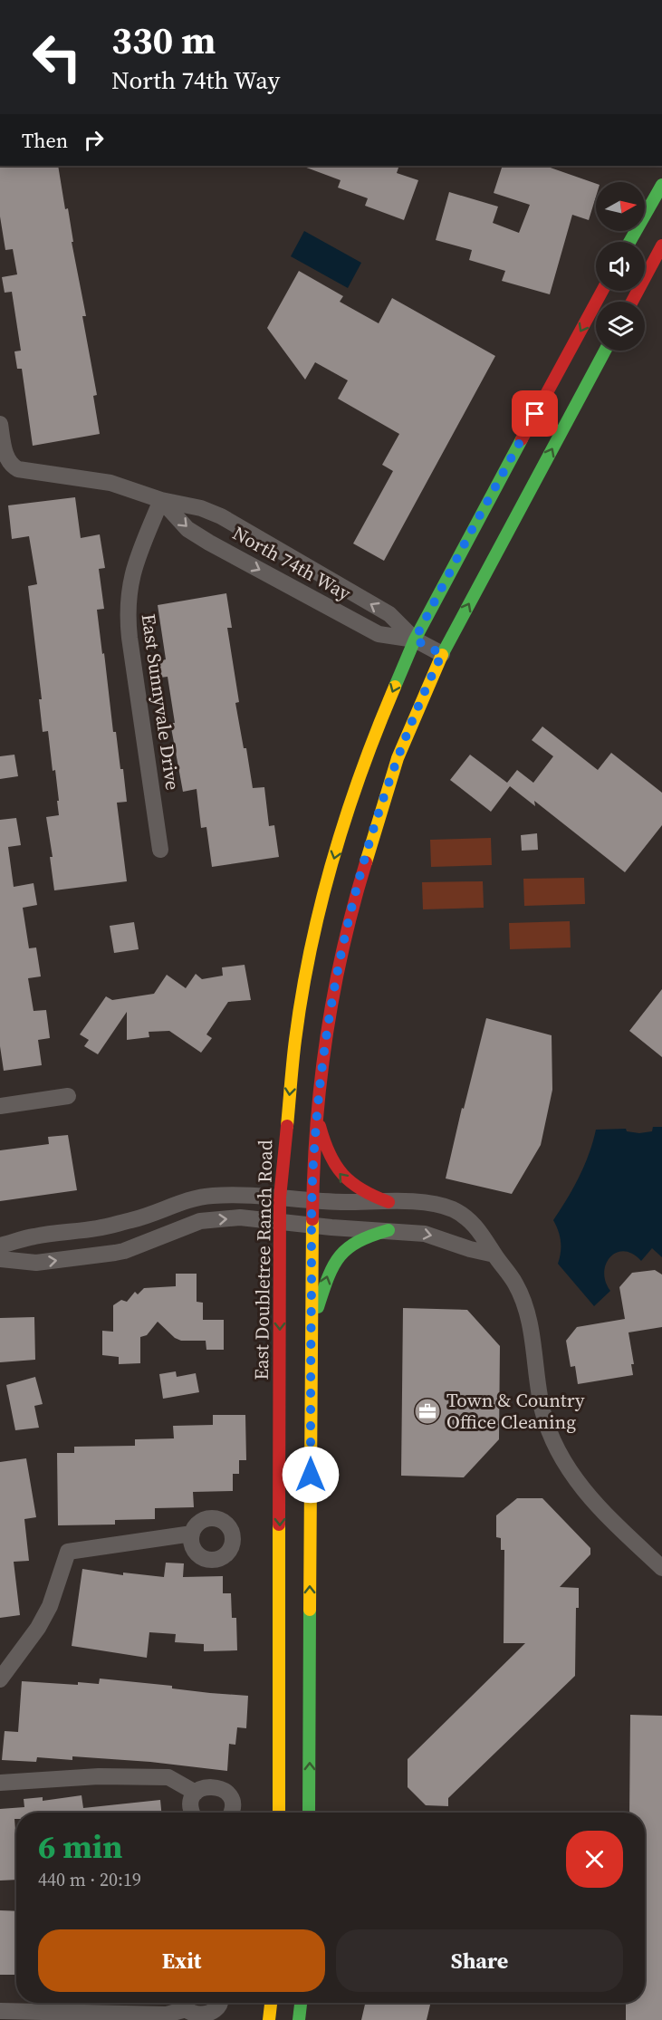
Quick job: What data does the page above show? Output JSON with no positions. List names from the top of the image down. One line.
{"streets":{"main road":["East Doubletree Ranch Road"],"street":["North 74th Way","East Sunnyvale Drive"]},"crossings":[["North 74th Way","East Sunnyvale Drive"],["North 74th Way","East Doubletree Ranch Road"]],"places":{"office":["Town & Country Office Cleaning"]},"north":"right","page":{"turn":["330 m","North 74th Way"],"then":"Then","heading":["6 min","440 m · 20:19"],"buttons":["Exit","Share"]}}
